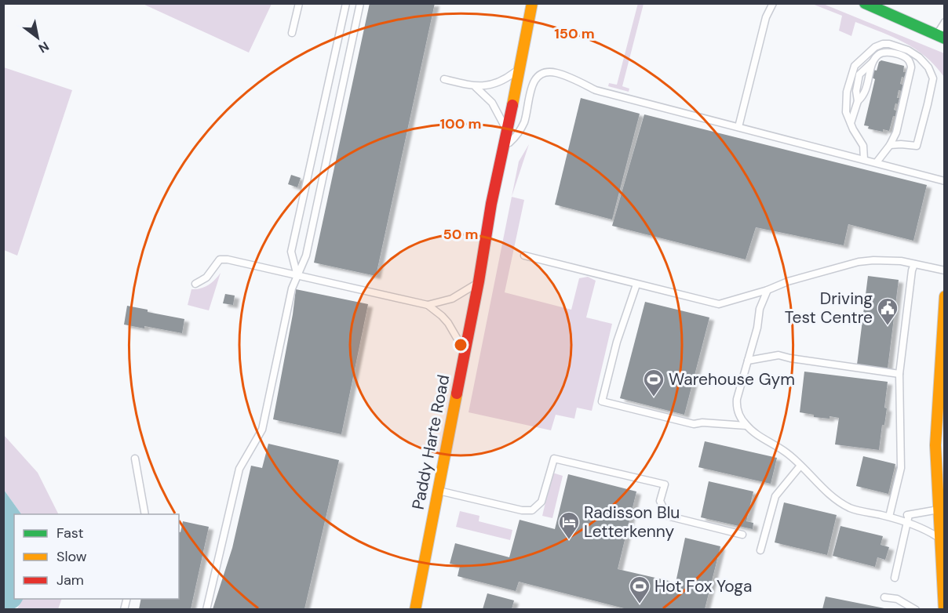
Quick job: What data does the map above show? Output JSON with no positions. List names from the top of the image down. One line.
{"streets":{"main road":["Paddy Harte Road"]},"places":{"public building":["Driving Test Centre"],"sports":["Warehouse Gym","Hot Fox Yoga"],"hotel":["Radisson Blu Letterkenny"]},"legend":["Fast","Slow","Jam"],"north":"bottom right","rings":["150 m","100 m","50 m"]}
